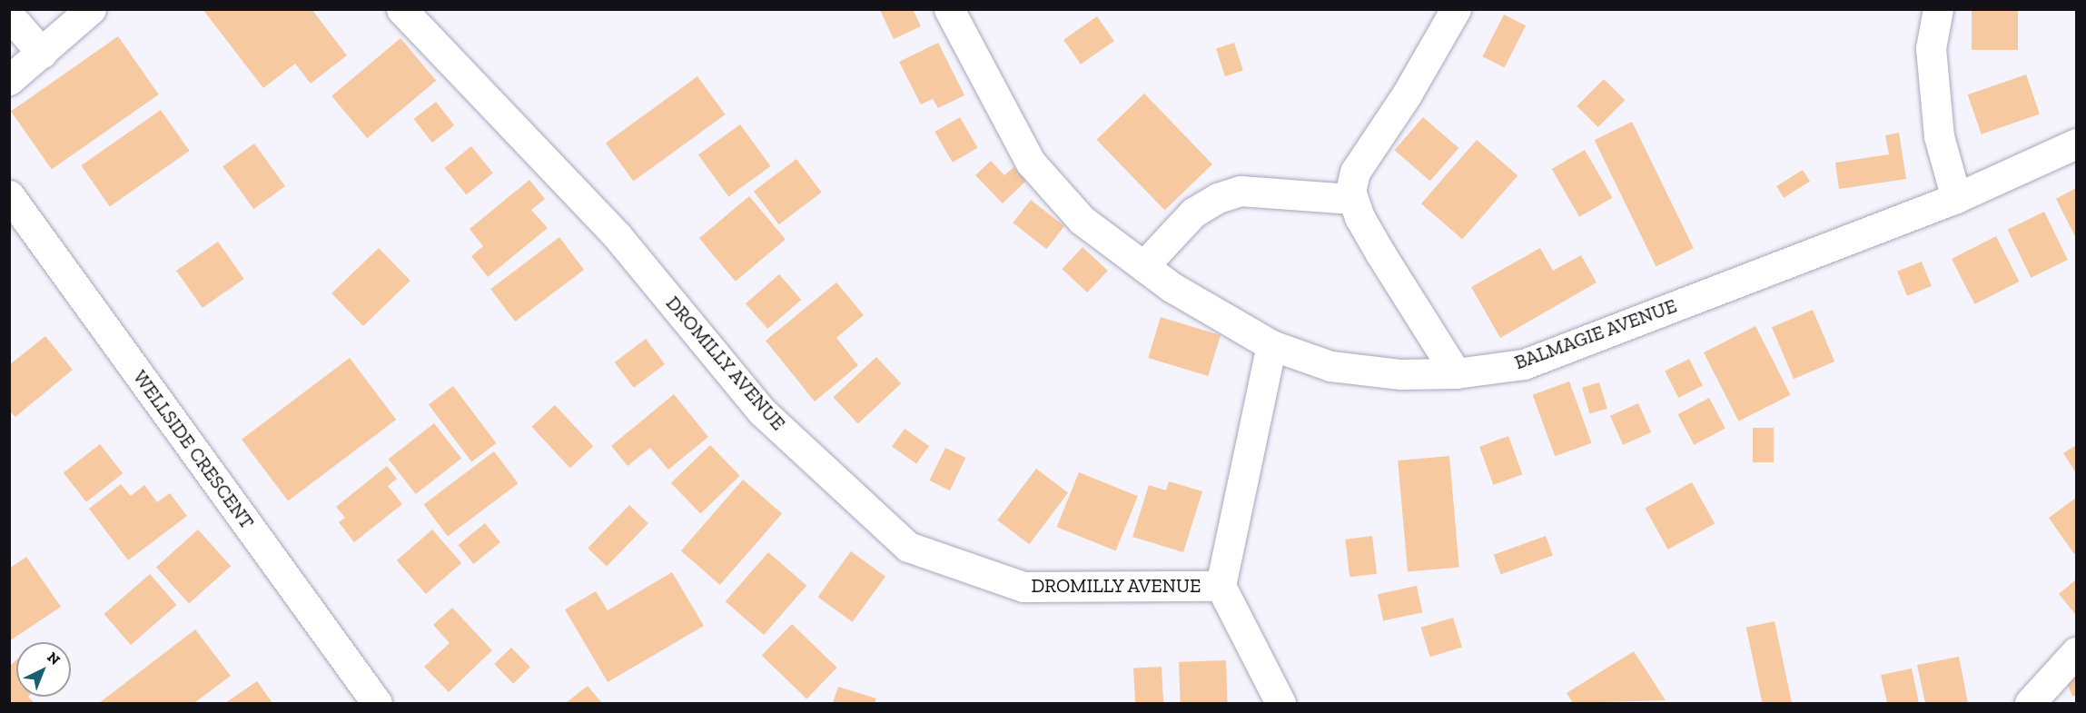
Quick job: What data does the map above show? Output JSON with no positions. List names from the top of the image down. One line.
{"streets":{"street":["BALMAGIE AVENUE","DROMILLY AVENUE","WELLSIDE CRESCENT"]},"north":"top right"}
